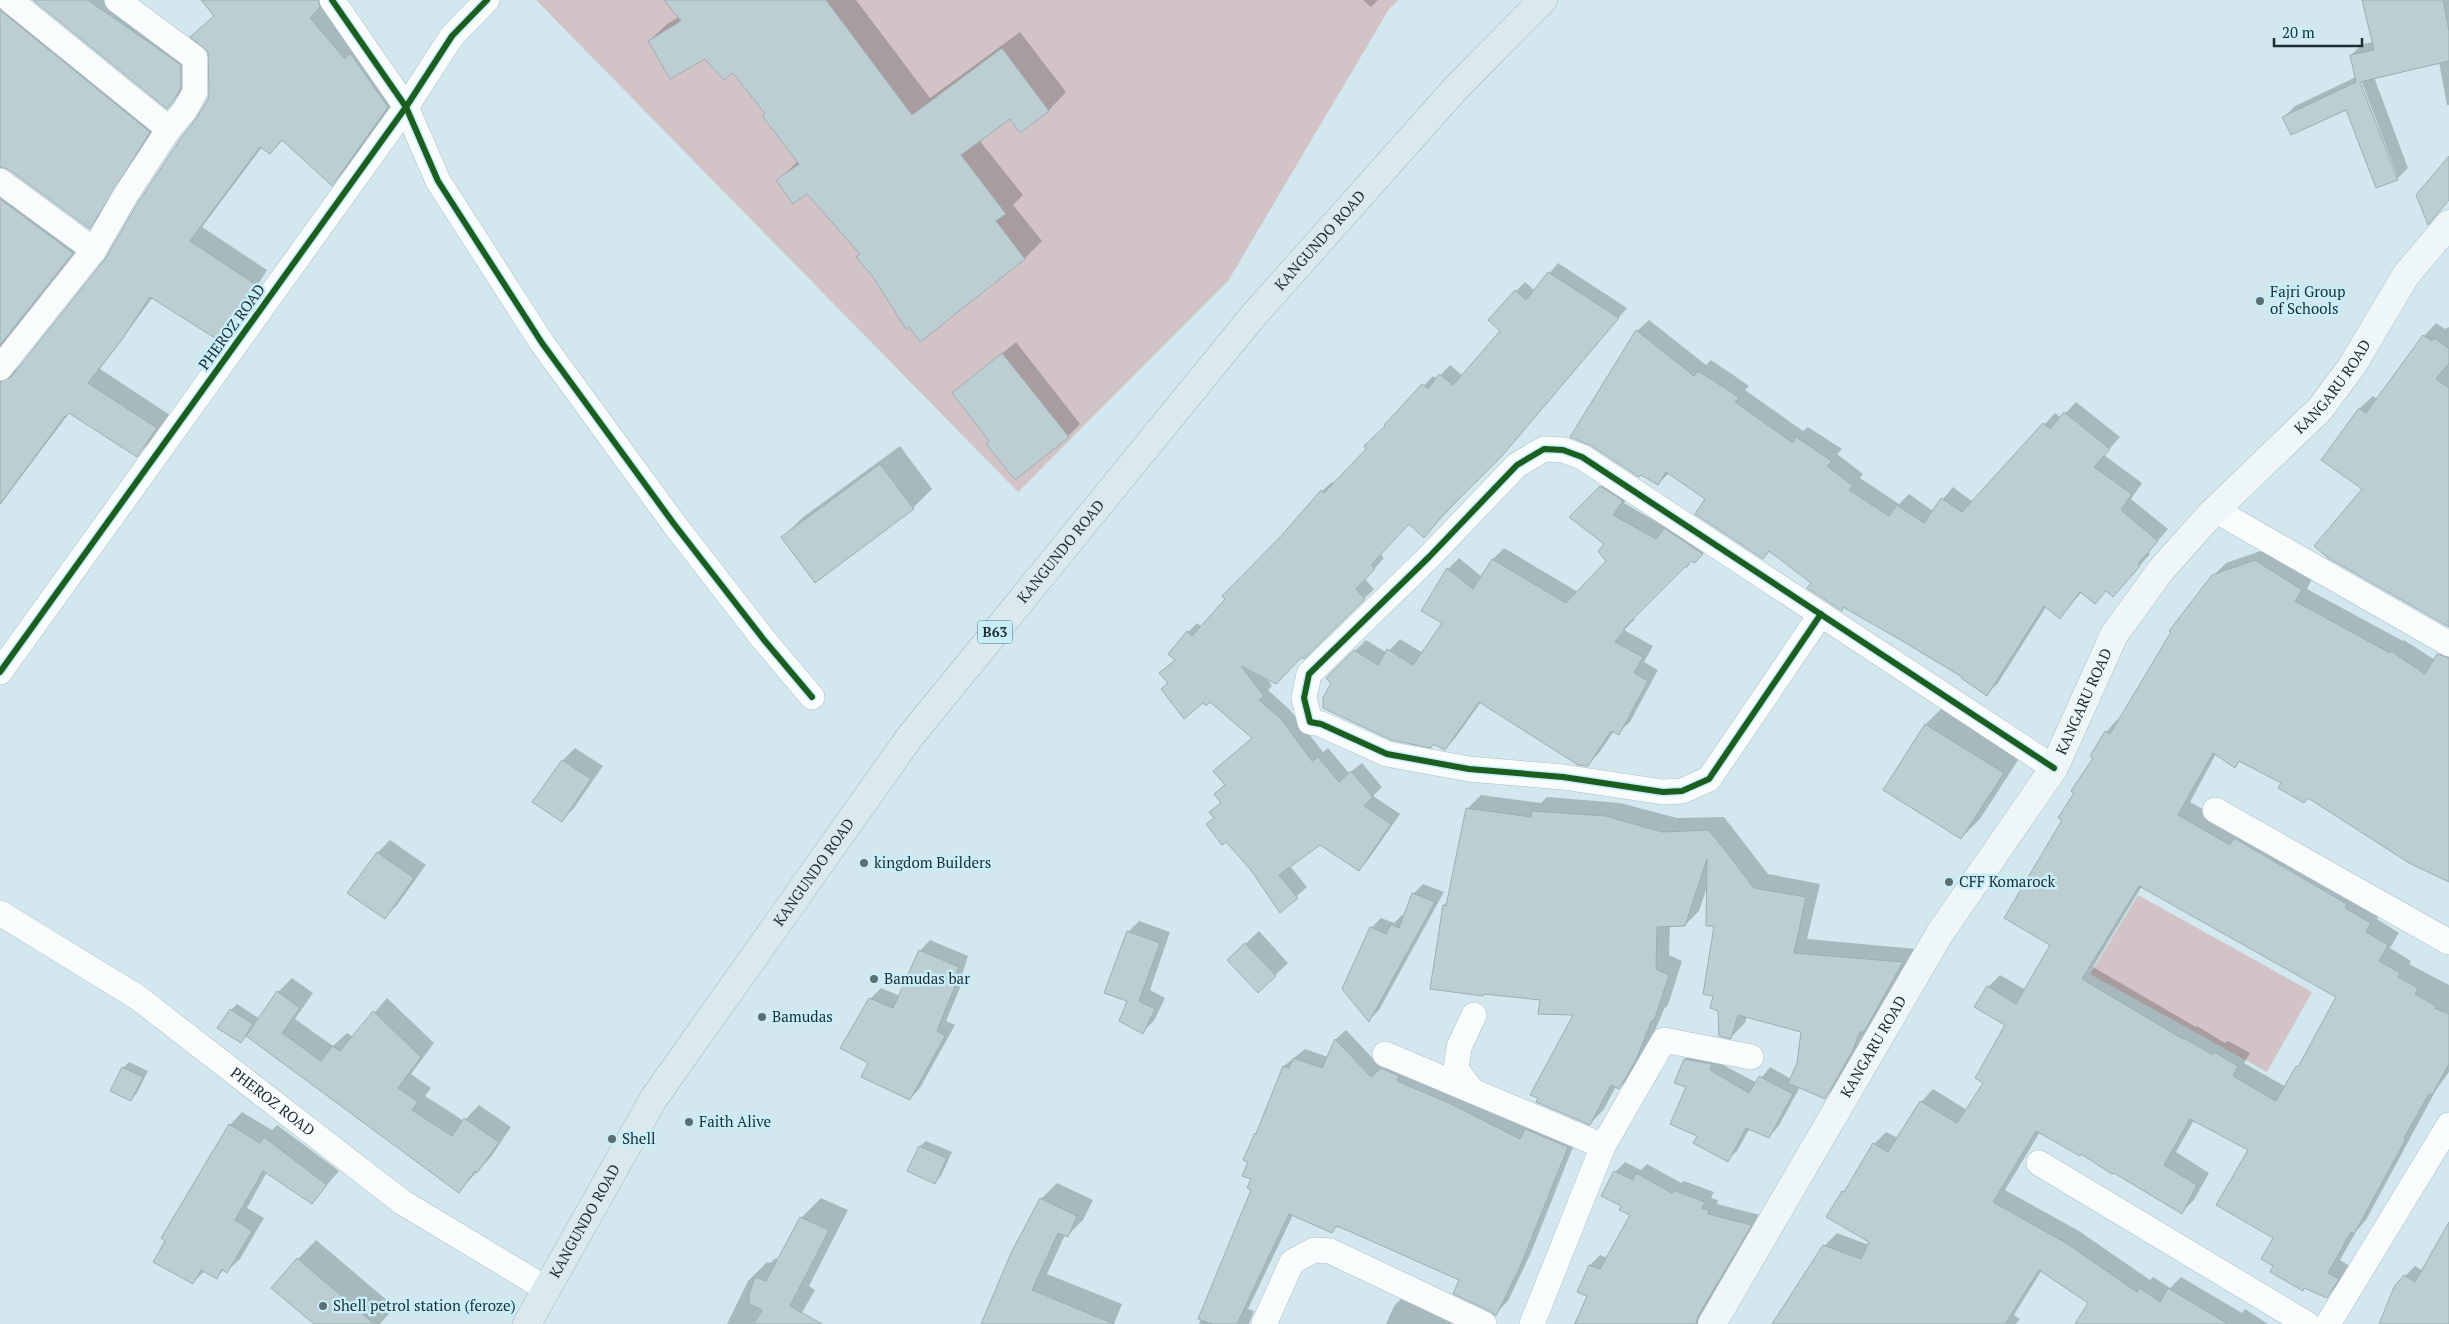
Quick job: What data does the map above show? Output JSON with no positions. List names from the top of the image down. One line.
{"streets":{"highway":["KANGUNDO ROAD","B63"],"main road":["KANGARU ROAD"],"street":["PHEROZ ROAD"]},"crossings":[["KANGUNDO ROAD","PHEROZ ROAD"]],"places":["Fajri Group of Schools","kingdom Builders","CFF Komarock","Bamudas bar","Bamudas","Faith Alive","Shell","Shell petrol station (feroze)"],"scale_bar":"20 m"}
